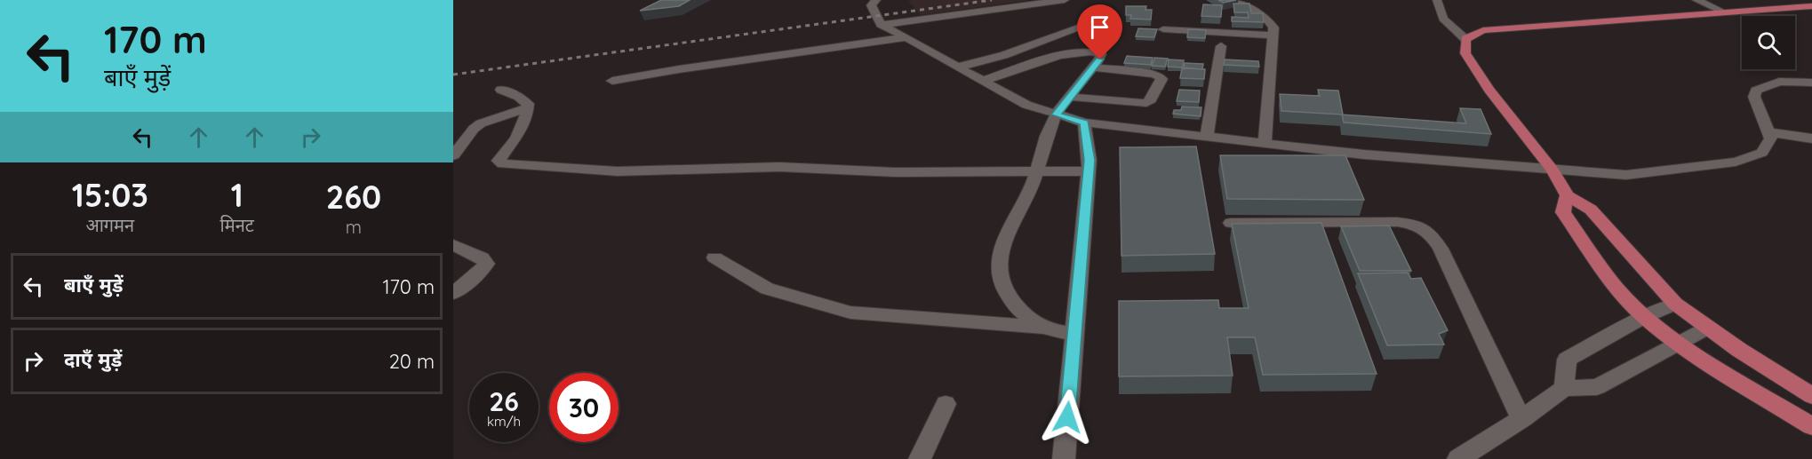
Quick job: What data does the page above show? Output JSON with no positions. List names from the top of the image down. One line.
{"page":{"turn":["170 m","बाएँ मुड़ें"],"eta":["15:03","आगमन","1","मिनट","260","m"],"list":[{"name":"बाएँ मुड़ें","value":"170 m"},{"name":"दाएँ मुड़ें","value":"20 m"}],"speed":"26 km/h","limit":"30"}}
